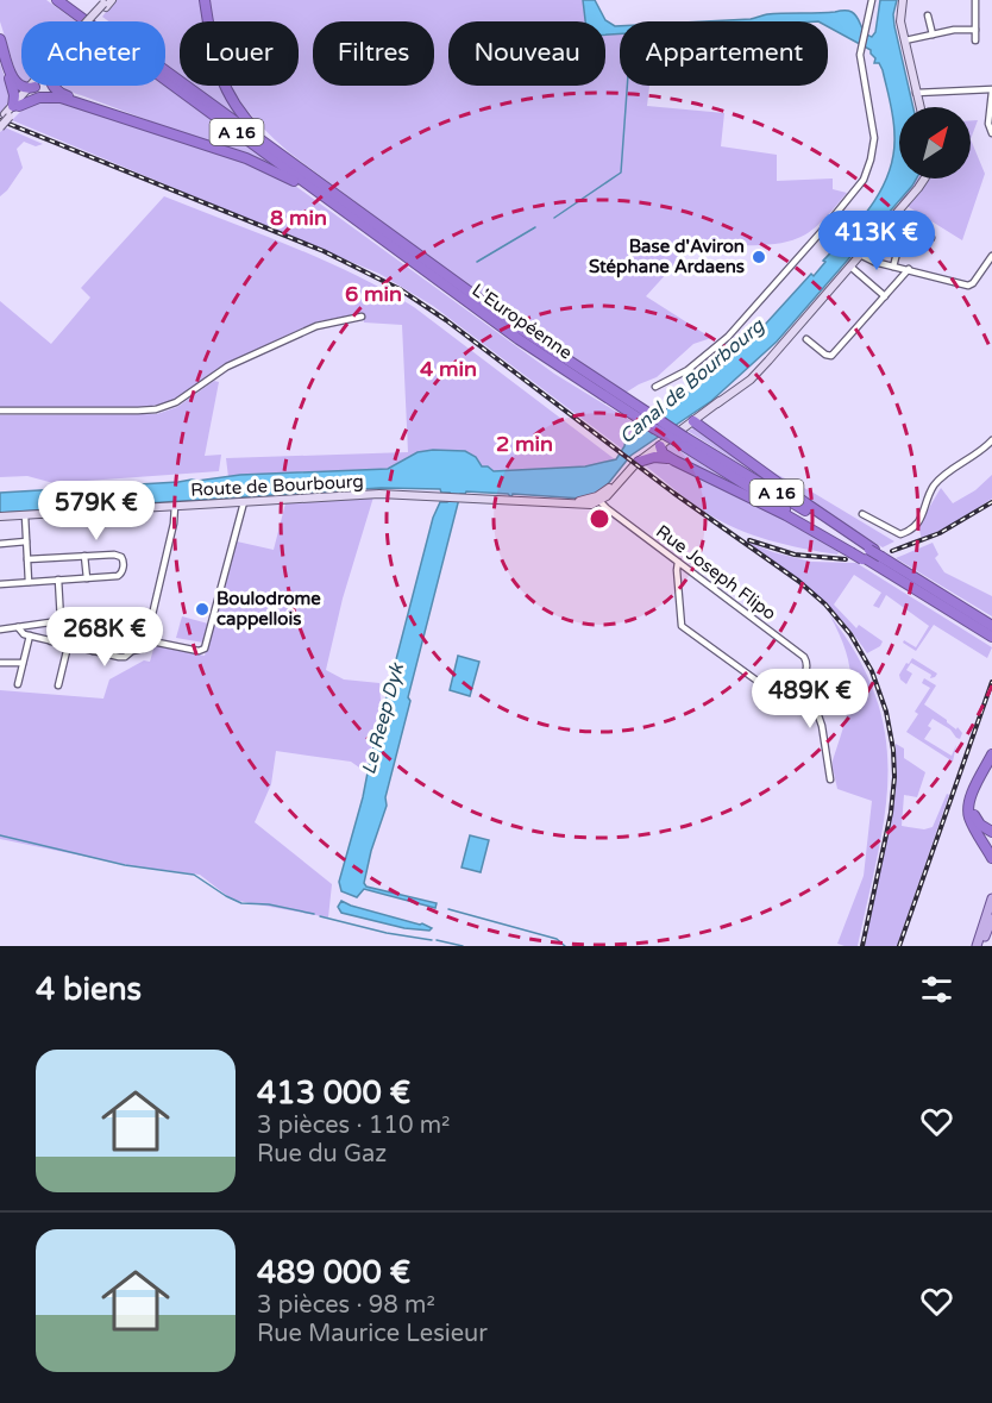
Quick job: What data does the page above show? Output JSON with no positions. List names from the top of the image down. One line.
{"streets":{"highway":["A 16","L'Européenne"],"main road":["Route de Bourbourg"],"street":["Rue Joseph Flipo"]},"crossings":[["Route de Bourbourg","Rue Joseph Flipo"]],"water":["Canal de Bourbourg","Le Reep Dyk"],"places":["Base d'Aviron Stéphane Ardaens","Boulodrome cappellois"],"north":"top right","page":{"chip":["Acheter","Louer","Filtres","Nouveau","Appartement"],"price":["413K €","579K €","268K €","489K €"],"heading":"4 biens","list":[{"name":"413 000 €","note":"3 pièces · 110 m² · Rue du Gaz"},{"name":"489 000 €","note":"3 pièces · 98 m² · Rue Maurice Lesieur"}]},"rings":["8 min","6 min","4 min","2 min"]}
